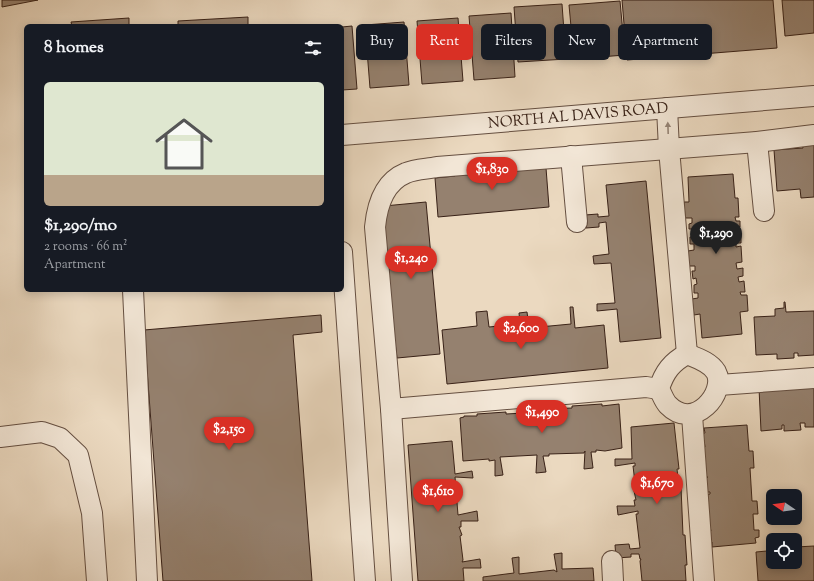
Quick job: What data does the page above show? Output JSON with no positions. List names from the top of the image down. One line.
{"streets":{"street":["NORTH AL DAVIS ROAD"]},"north":"left","page":{"chip":["Buy","Rent","Filters","New","Apartment"],"heading":"8 homes","list":[{"name":"$1,290/mo","note":"2 rooms · 66 m² · Apartment"}],"price":["$1,830","$1,290","$1,240","$2,600","$1,490","$2,150","$1,670","$1,610"]}}
